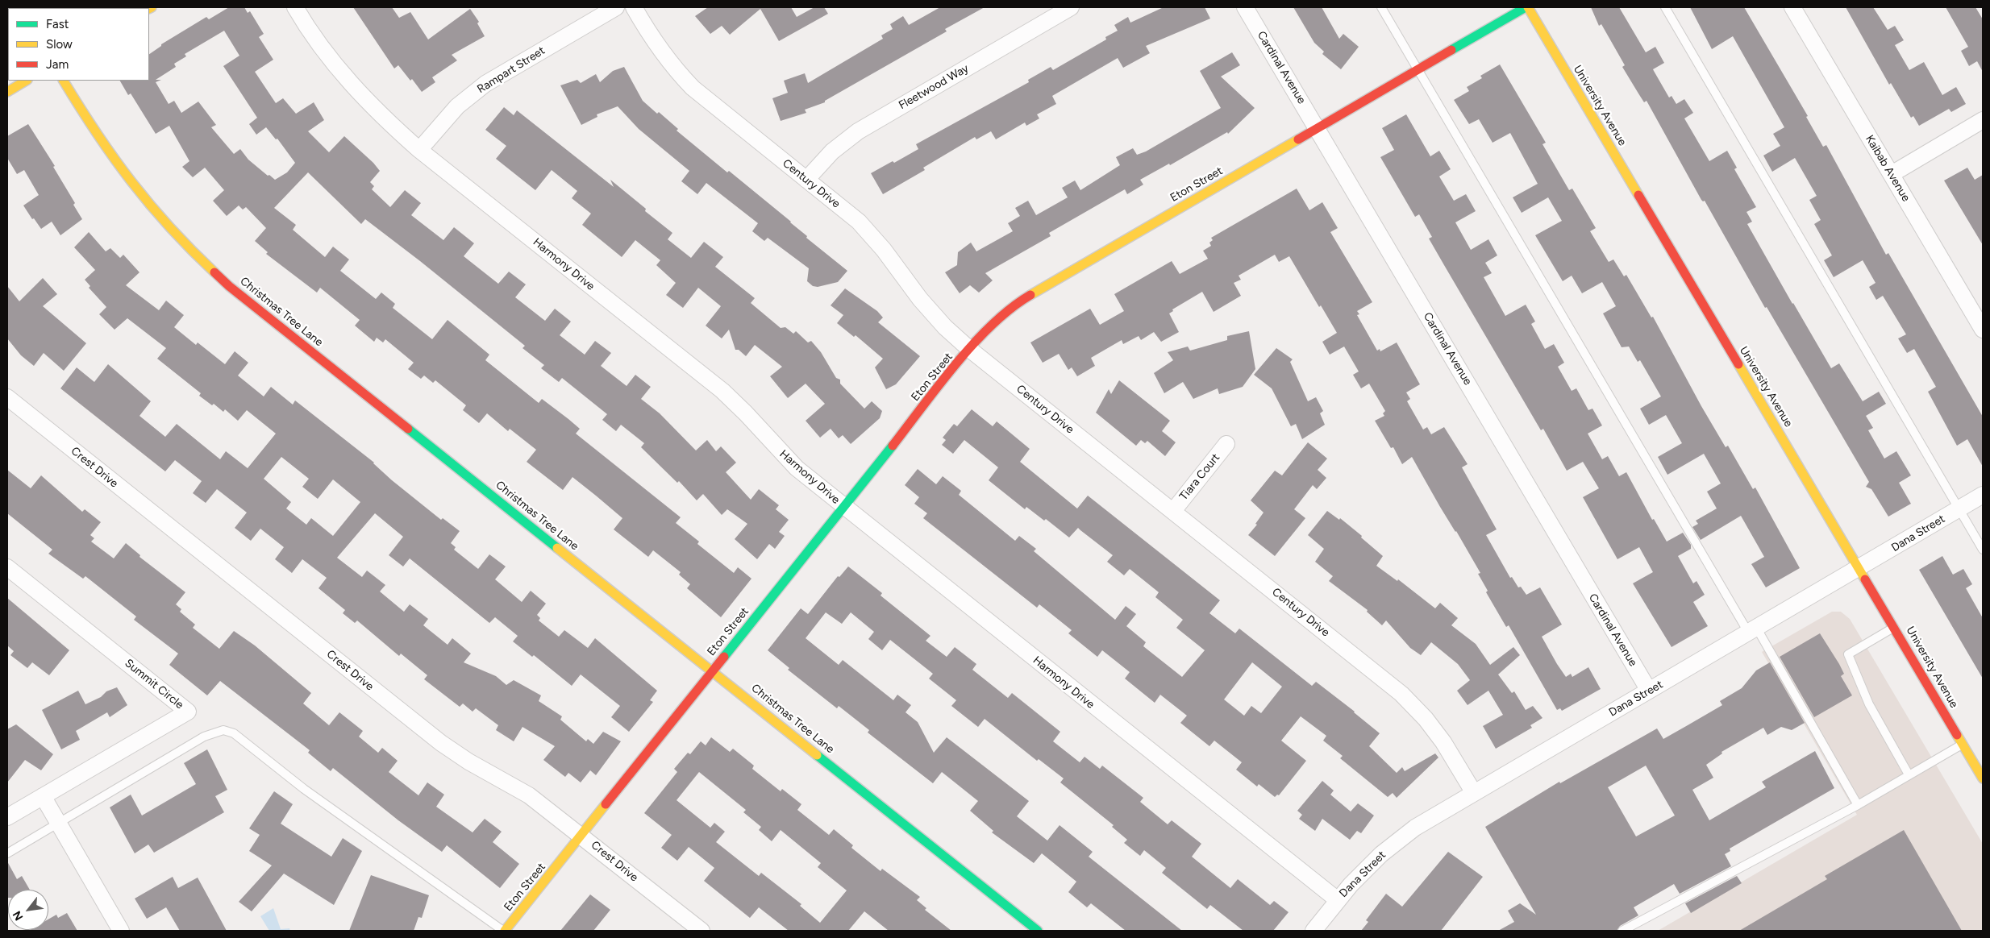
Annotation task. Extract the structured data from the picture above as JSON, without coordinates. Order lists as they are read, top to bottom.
{
  "streets": {
    "street": [
      "Cardinal Avenue",
      "Rampart Street",
      "Fleetwood Way",
      "University Avenue",
      "Kaibab Avenue",
      "Century Drive",
      "Eton Street",
      "Harmony Drive",
      "Christmas Tree Lane",
      "Crest Drive",
      "Tiara Court",
      "Dana Street",
      "Summit Circle"
    ]
  },
  "crossings": [
    ["Cardinal Avenue", "Eton Street"],
    ["Cardinal Avenue", "Dana Street"],
    ["Rampart Street", "Harmony Drive"],
    ["Fleetwood Way", "Century Drive"],
    ["University Avenue", "Eton Street"],
    ["University Avenue", "Dana Street"],
    ["Century Drive", "Eton Street"],
    ["Century Drive", "Tiara Court"],
    ["Century Drive", "Dana Street"],
    ["Eton Street", "Harmony Drive"],
    ["Eton Street", "Christmas Tree Lane"],
    ["Eton Street", "Crest Drive"],
    ["Harmony Drive", "Dana Street"]
  ],
  "legend": ["Fast", "Slow", "Jam"],
  "north": "bottom left"
}
